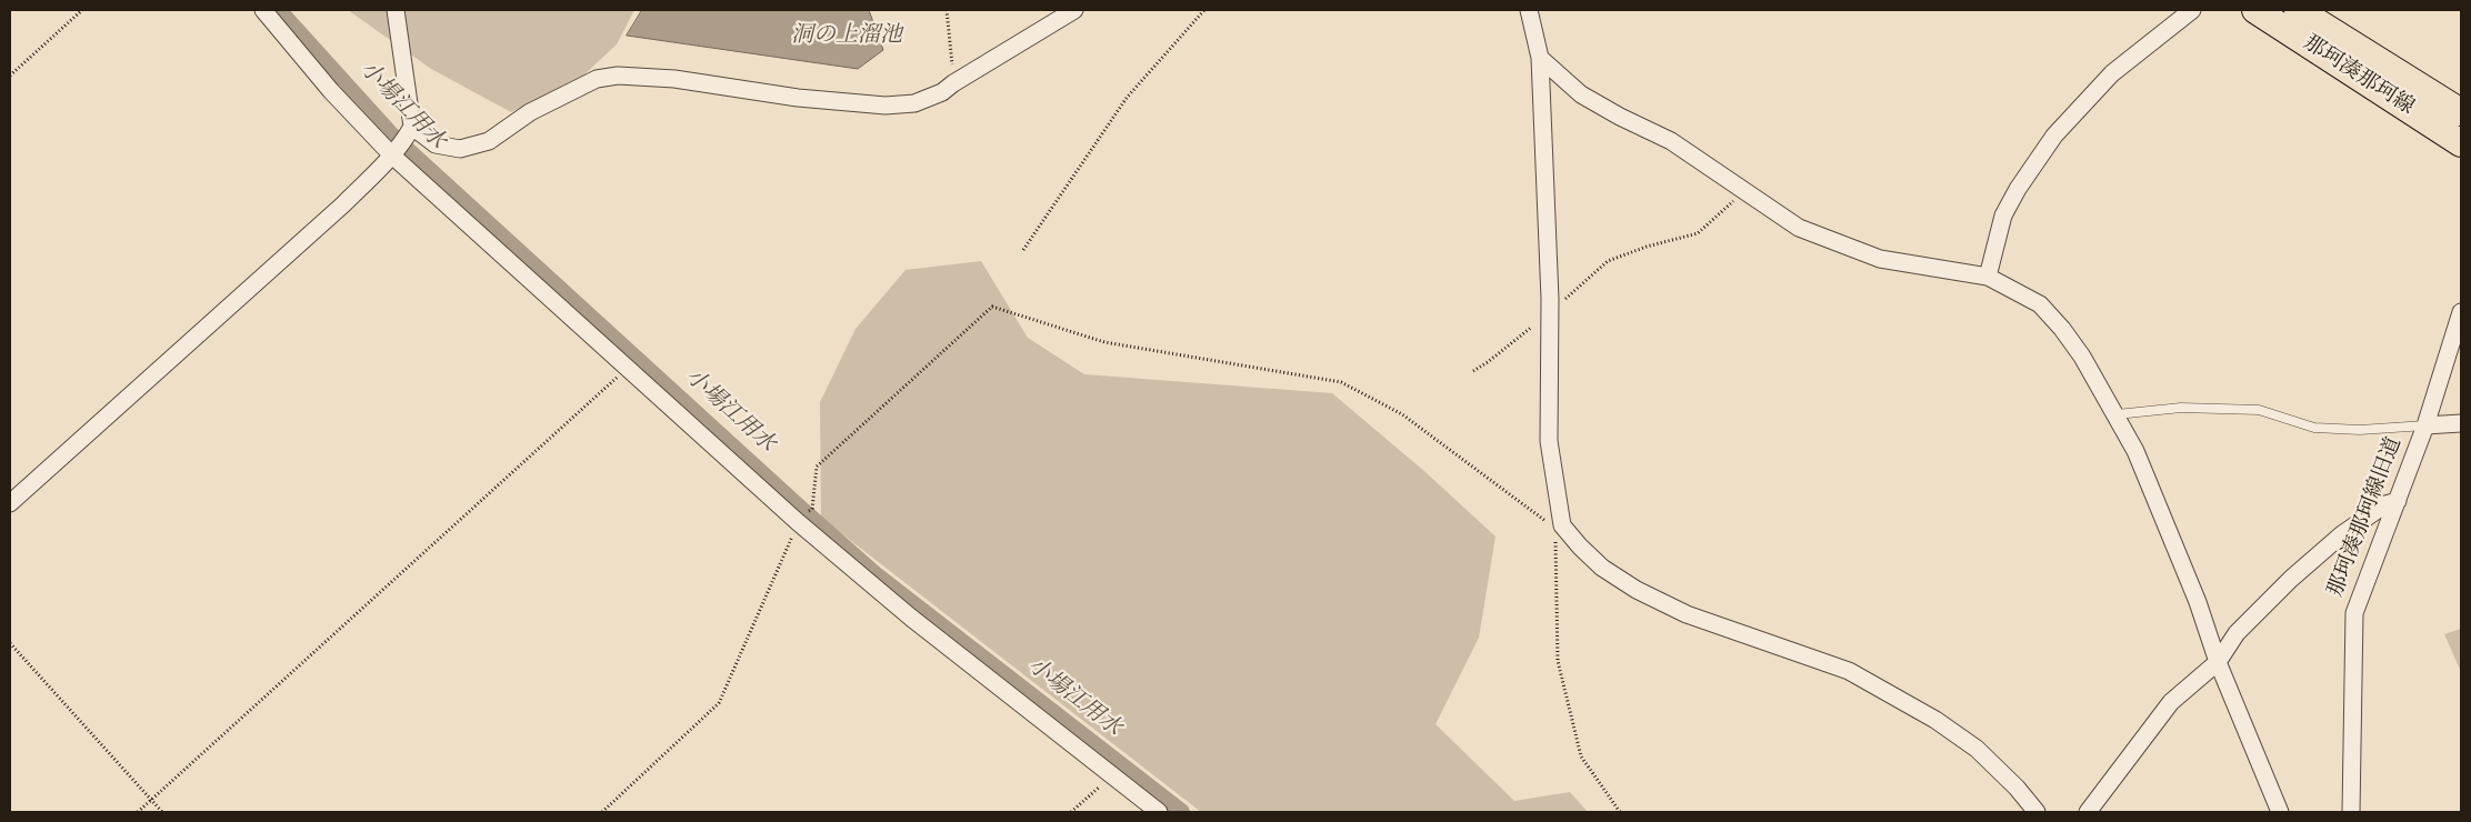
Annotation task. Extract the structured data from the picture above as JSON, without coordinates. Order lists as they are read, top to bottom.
{
  "streets": {
    "main road": ["那珂湊那珂線"],
    "street": ["那珂湊那珂線旧道"]
  },
  "water": ["洞の上溜池", "小場江用水"]
}
